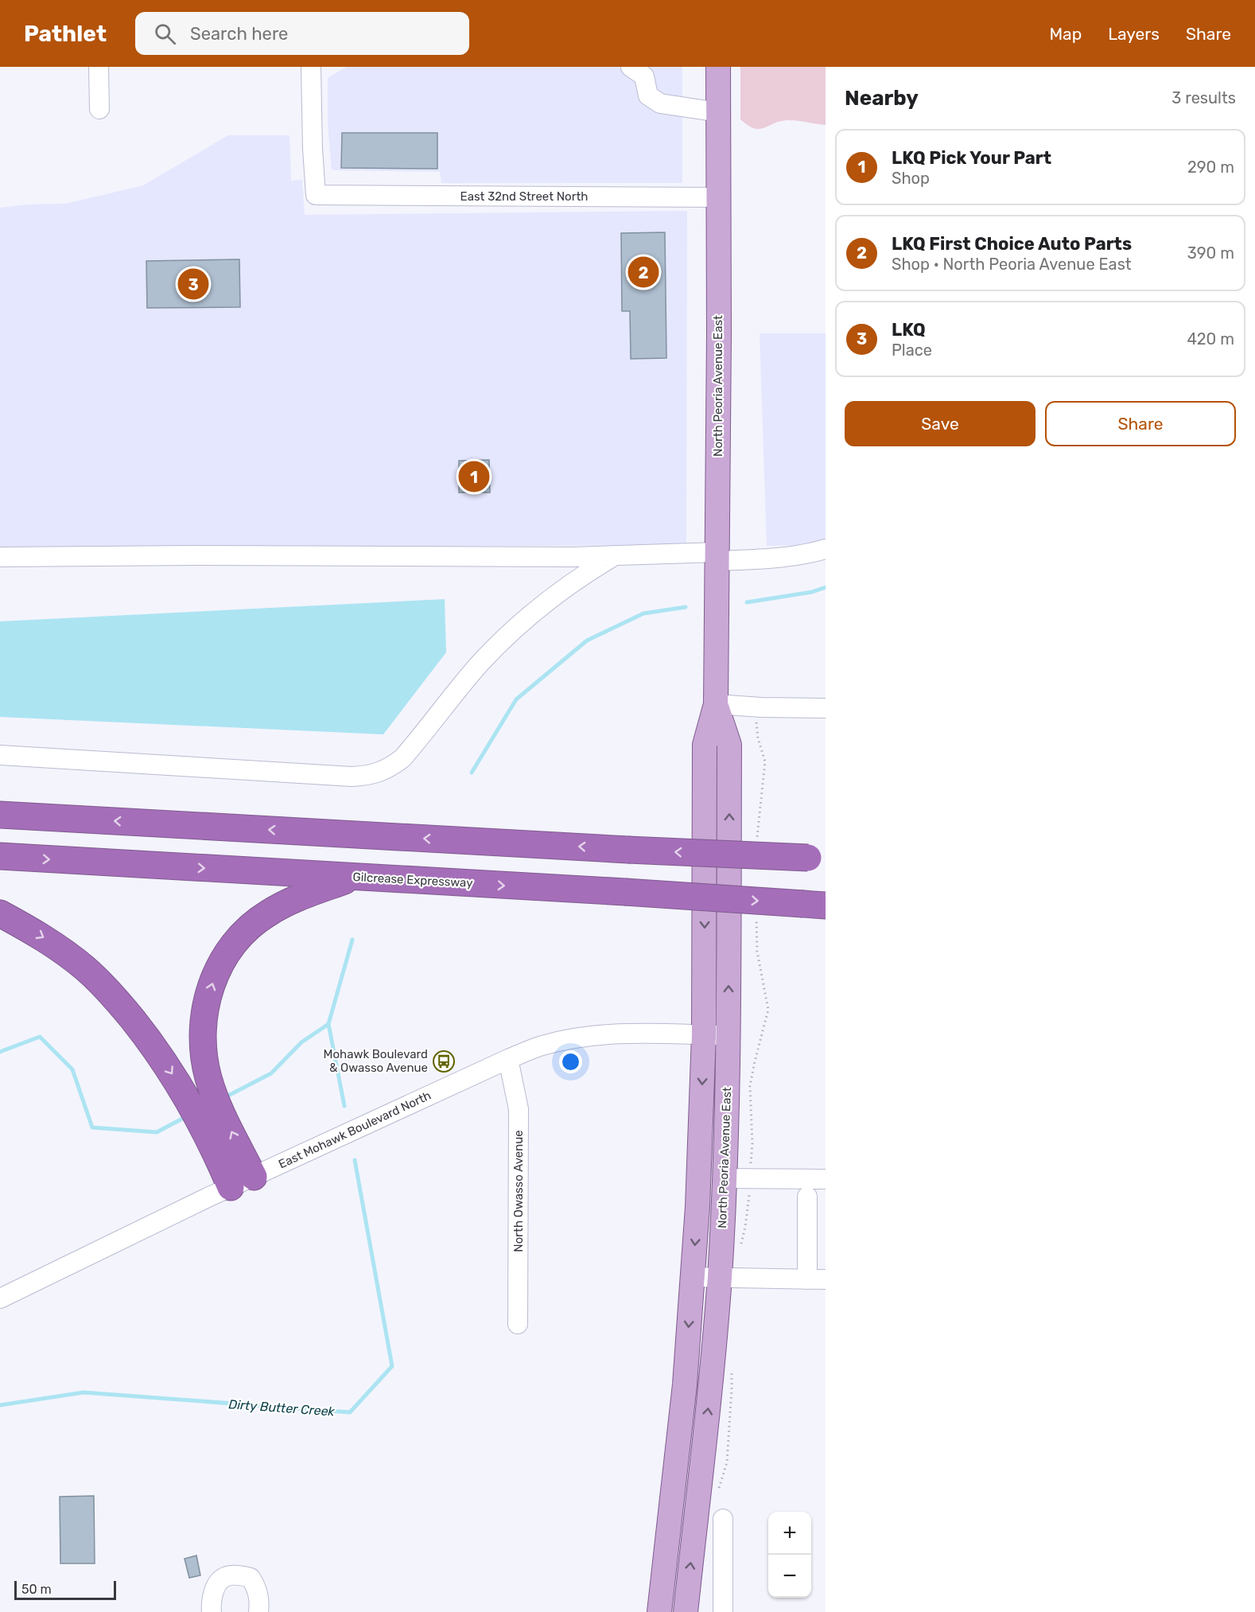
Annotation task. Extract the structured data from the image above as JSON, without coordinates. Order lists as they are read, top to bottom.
{
  "streets": {
    "highway": ["Gilcrease Expressway"],
    "main road": ["North Peoria Avenue East"],
    "street": ["East 32nd Street North", "East Mohawk Boulevard North", "North Owasso Avenue"]
  },
  "crossings": [
    ["East 32nd Street North", "North Peoria Avenue East"],
    ["North Peoria Avenue East", "East Mohawk Boulevard North"],
    ["East Mohawk Boulevard North", "North Owasso Avenue"]
  ],
  "water": ["Dirty Butter Creek"],
  "places": {
    "bus stop": ["Mohawk Boulevard & Owasso Avenue"]
  },
  "scale_bar": "50 m",
  "page": {
    "header": "Pathlet",
    "search": "Search here",
    "nav": ["Map", "Layers", "Share"],
    "heading": ["Nearby", "3 results"],
    "list": [
      {
        "mark": "1",
        "name": "LKQ Pick Your Part",
        "note": "Shop",
        "value": "290 m"
      },
      {
        "mark": "2",
        "name": "LKQ First Choice Auto Parts",
        "note": "Shop · North Peoria Avenue East",
        "value": "390 m"
      },
      {
        "mark": "3",
        "name": "LKQ",
        "note": "Place",
        "value": "420 m"
      }
    ],
    "pins": ["2", "3", "1"],
    "buttons": ["Save", "Share"],
    "map_buttons": ["+", "−"],
    "scale": "50 m"
  }
}
